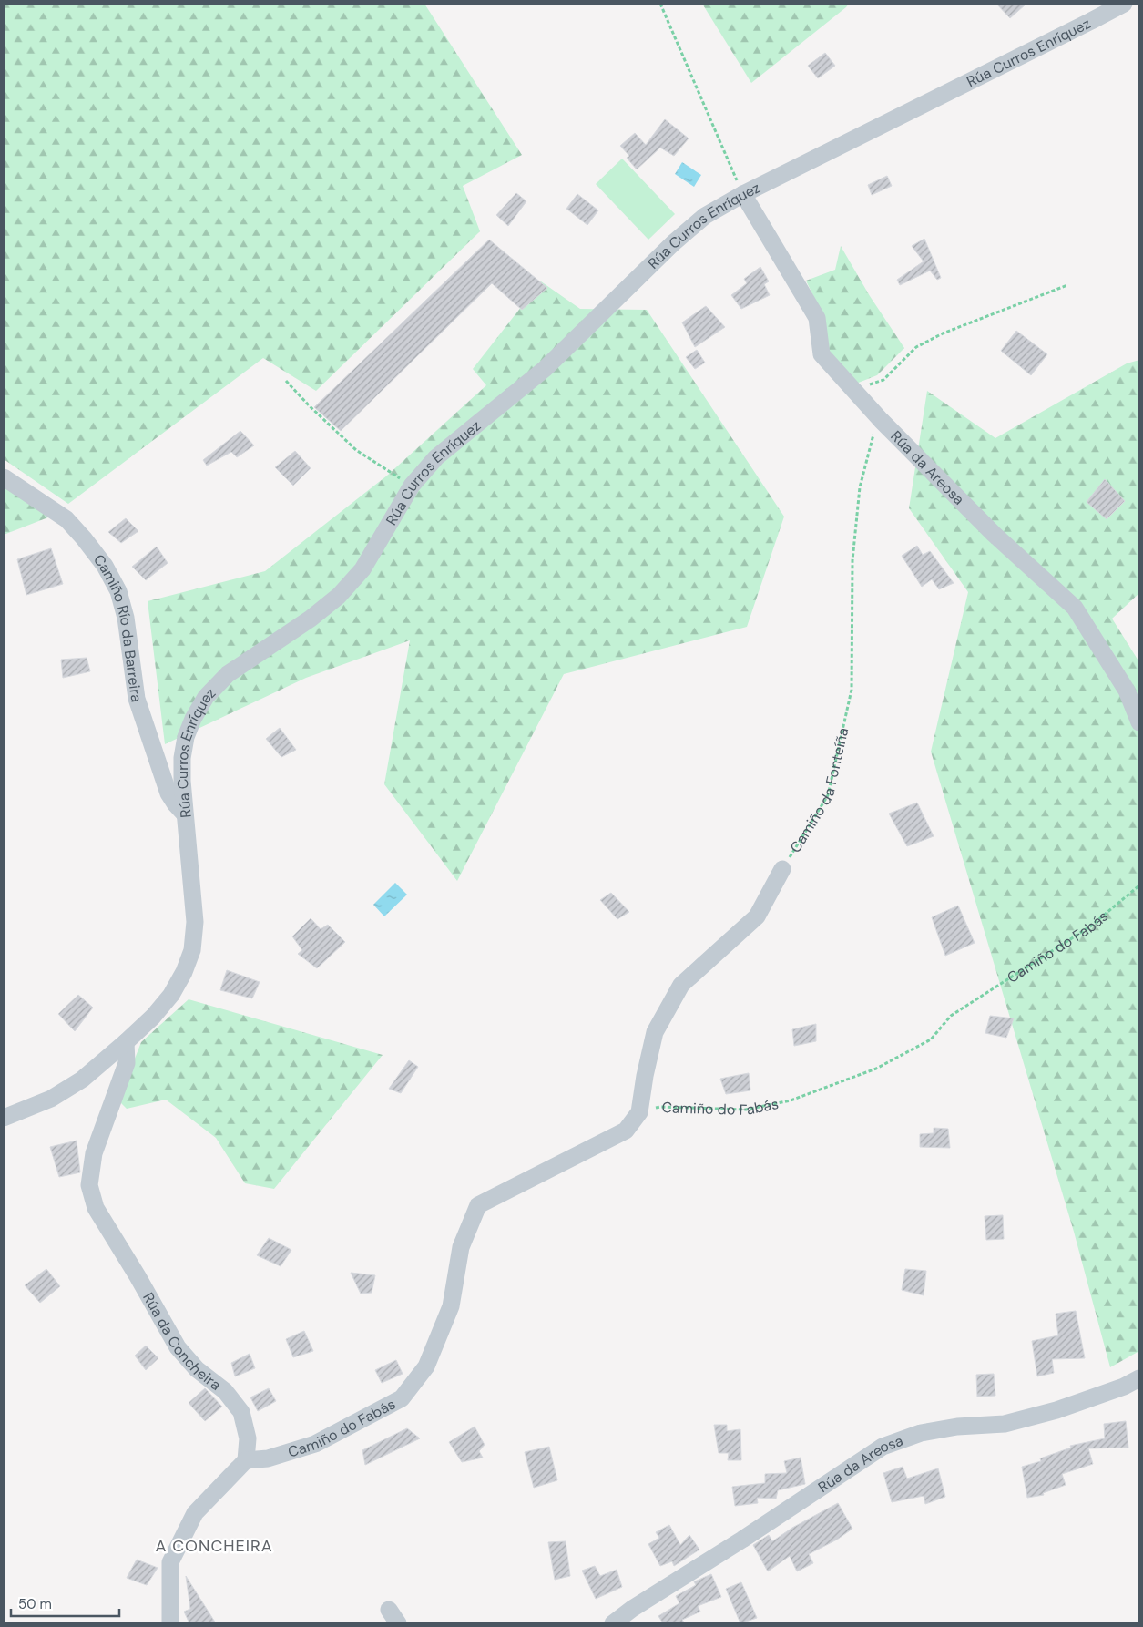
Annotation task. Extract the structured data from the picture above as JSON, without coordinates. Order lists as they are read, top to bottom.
{
  "streets": {
    "street": [
      "Rúa Curros Enríquez",
      "Rúa da Areosa",
      "Camiño Río da Barreira",
      "Camiño da Fonteíña",
      "Camiño do Fabás",
      "Rúa da Concheira"
    ]
  },
  "crossings": [
    ["Rúa Curros Enríquez", "Rúa da Areosa"],
    ["Rúa Curros Enríquez", "Camiño Río da Barreira"],
    ["Rúa Curros Enríquez", "Rúa da Concheira"],
    ["Rúa da Areosa", "Camiño da Fonteíña"],
    ["Camiño da Fonteíña", "Camiño do Fabás"],
    ["Camiño do Fabás", "Rúa da Concheira"]
  ],
  "districts": ["A CONCHEIRA"],
  "scale_bar": "50 m"
}
